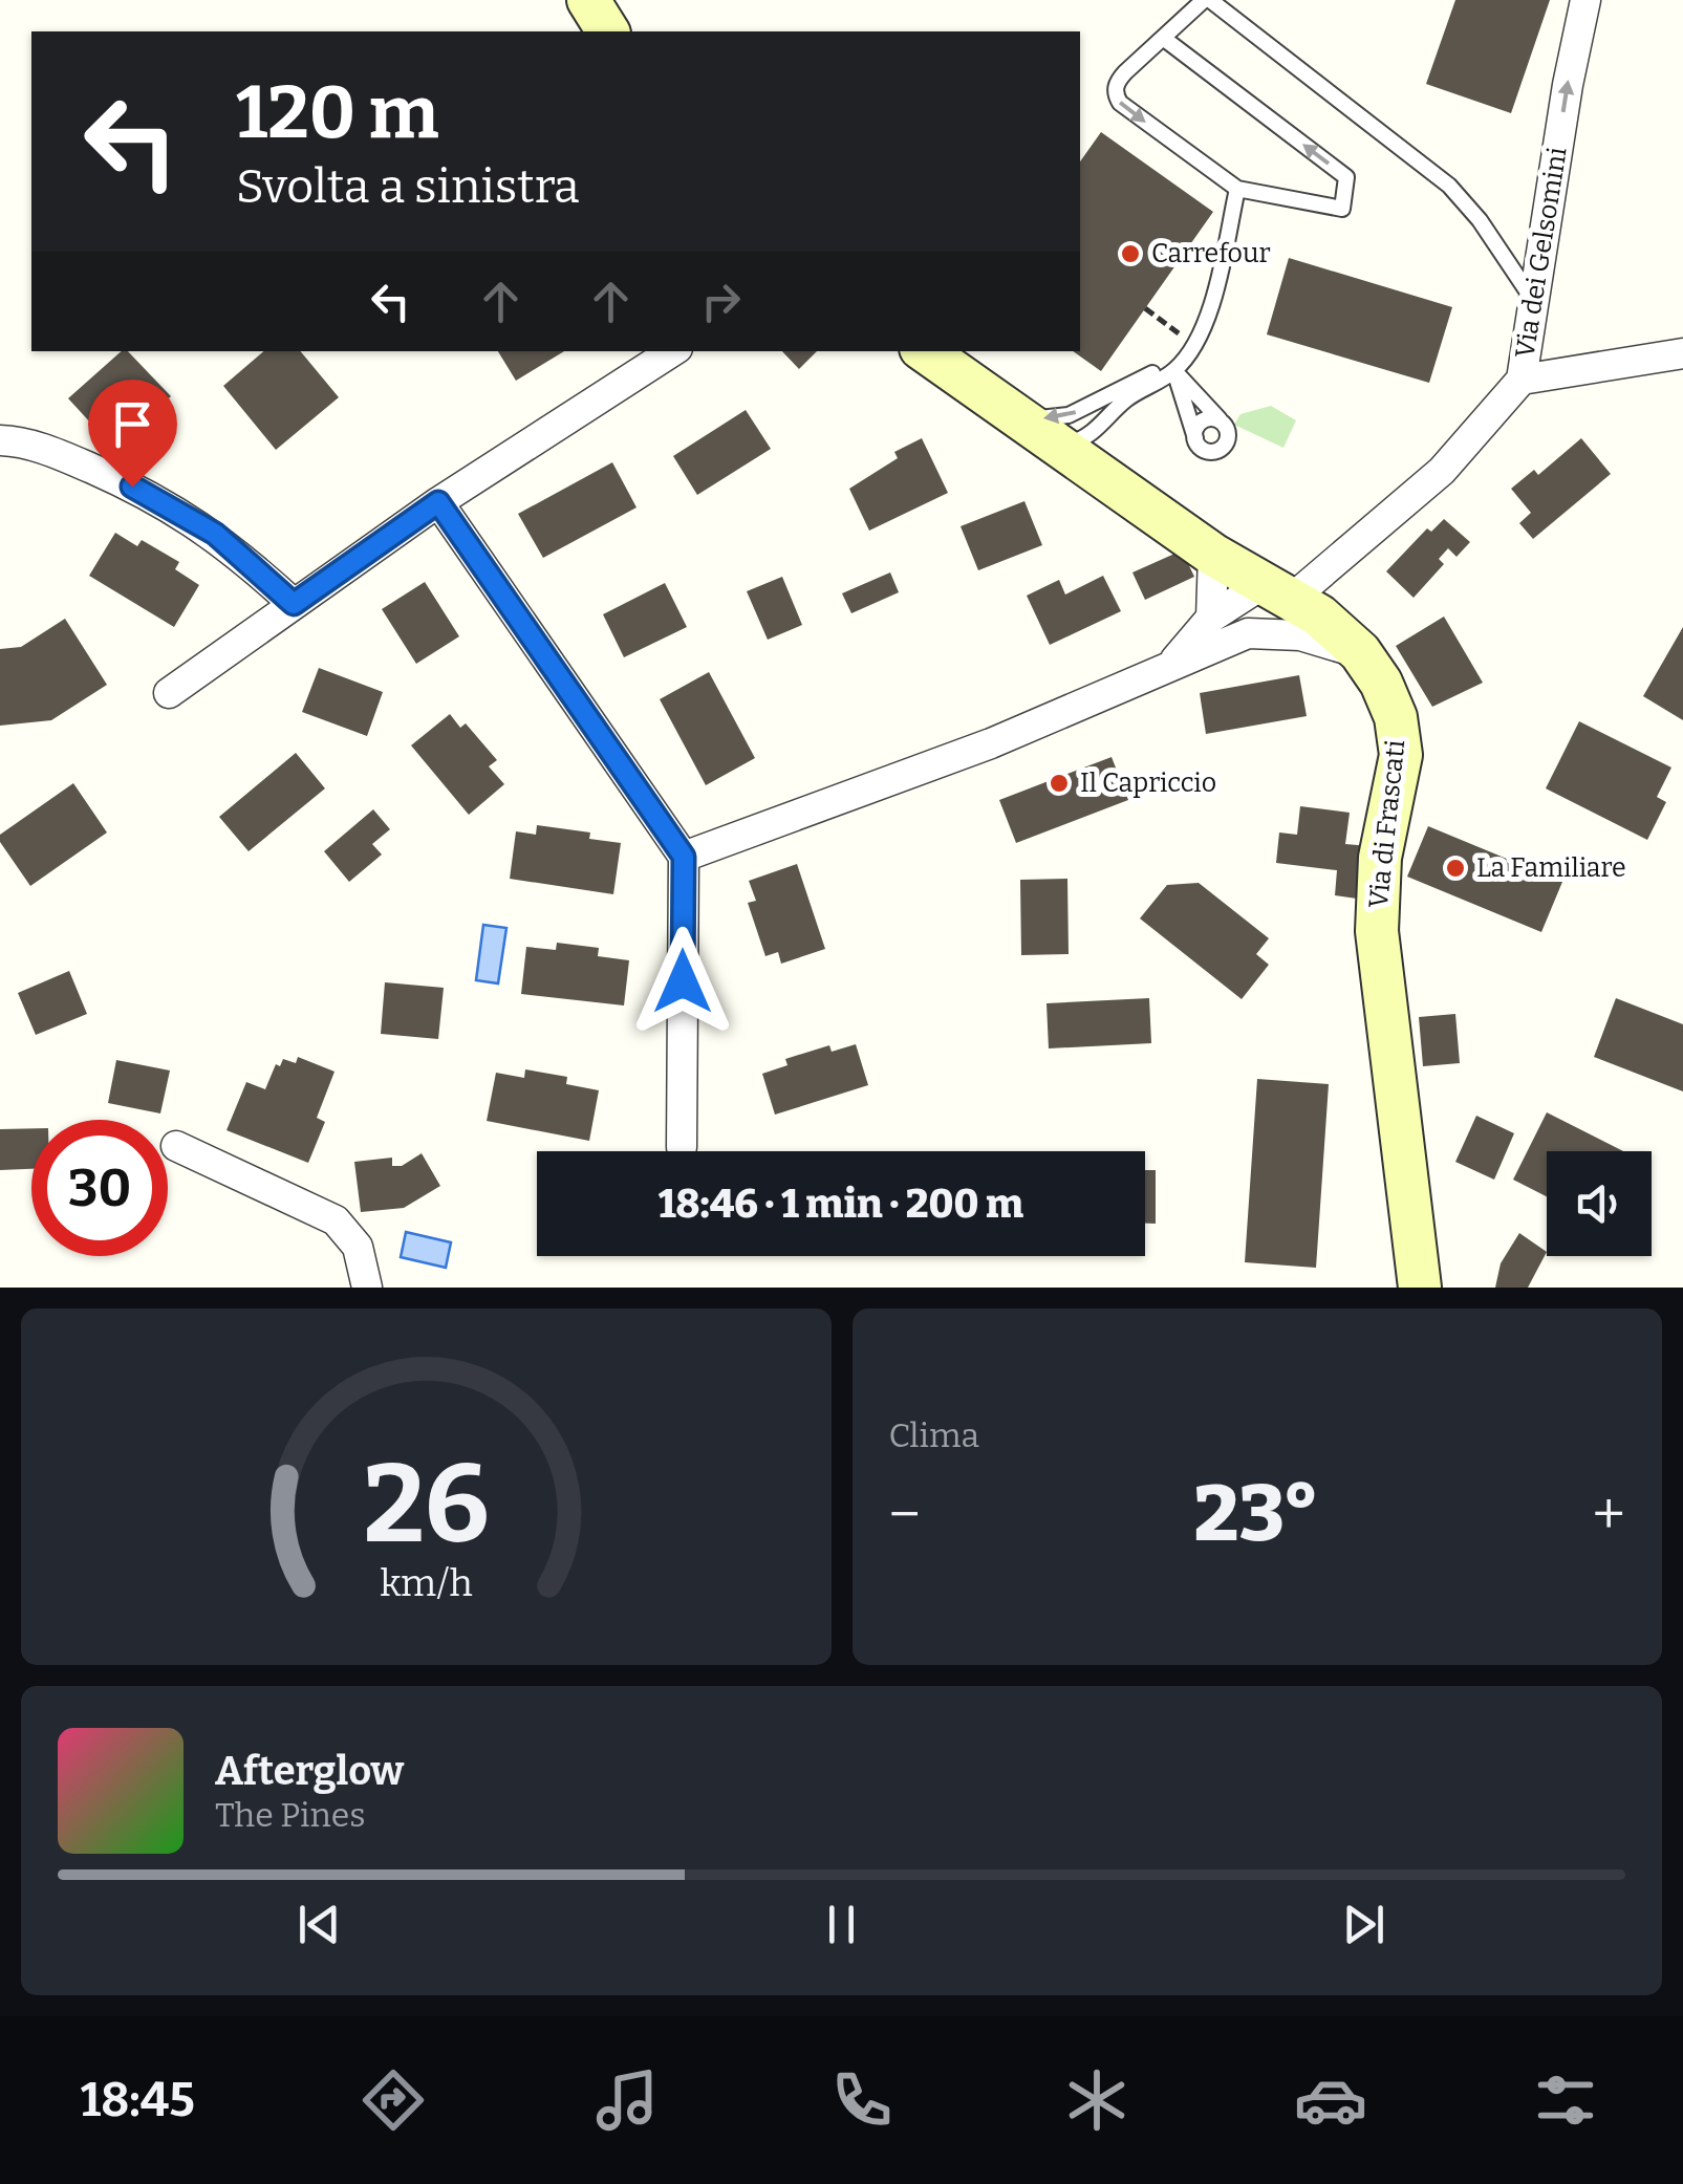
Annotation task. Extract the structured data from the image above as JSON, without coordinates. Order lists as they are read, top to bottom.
{
  "streets": {
    "main road": ["Via di Frascati"],
    "street": ["Via dei Gelsomini"]
  },
  "crossings": [
    ["Via dei Gelsomini", "Via di Frascati"]
  ],
  "one_way": ["Via dei Gelsomini"],
  "places": ["Carrefour", "Il Capriccio", "La Familiare"],
  "page": {
    "turn": ["120 m", "Svolta a sinistra"],
    "limit": "30",
    "trip": "18:46 · 1 min · 200 m",
    "tile": "Clima",
    "heat": ["−", "23°", "+"],
    "song": ["Afterglow", "The Pines"],
    "tabs": "18:45",
    "gauge": ["26", "km/h"]
  }
}
